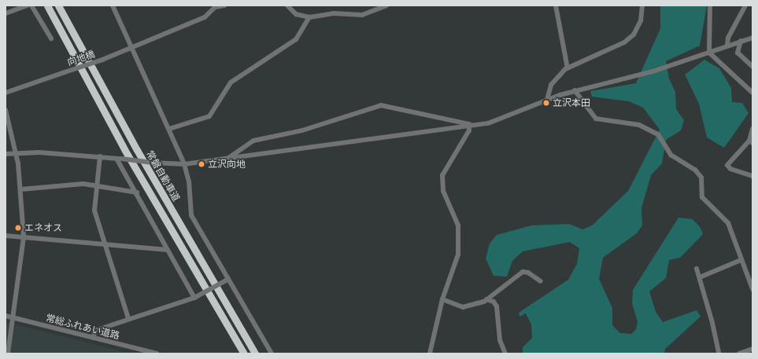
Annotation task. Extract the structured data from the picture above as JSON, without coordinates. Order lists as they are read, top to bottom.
{
  "streets": {
    "highway": ["常磐自動車道"],
    "street": ["向地橋", "常総ふれあい道路"]
  },
  "places": ["立沢本田", "立沢向地", "エネオス"]
}
